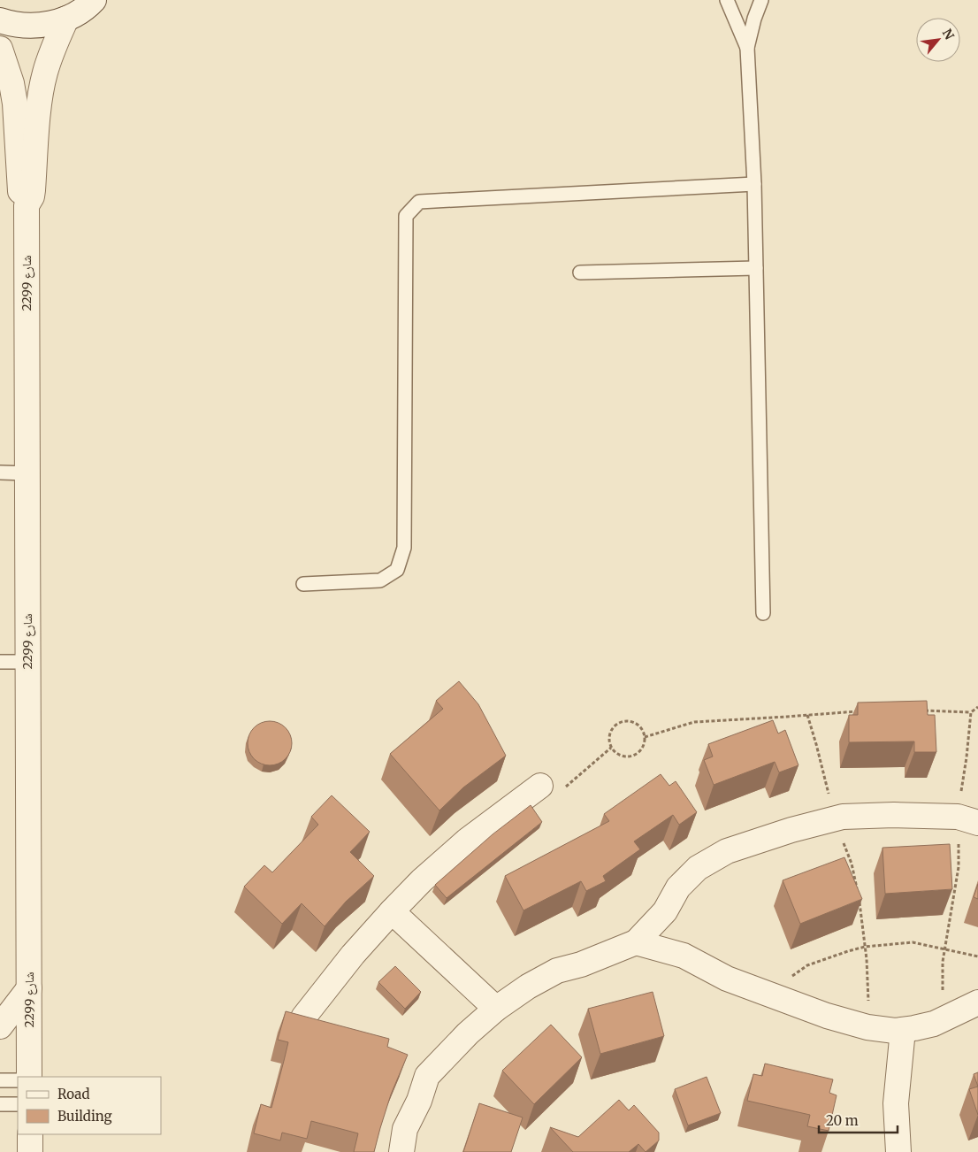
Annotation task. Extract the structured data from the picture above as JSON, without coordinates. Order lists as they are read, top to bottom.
{
  "streets": {
    "street": ["شارع 2299"]
  },
  "legend": ["Road", "Building"],
  "scale_bar": "20 m",
  "north": "top right"
}
